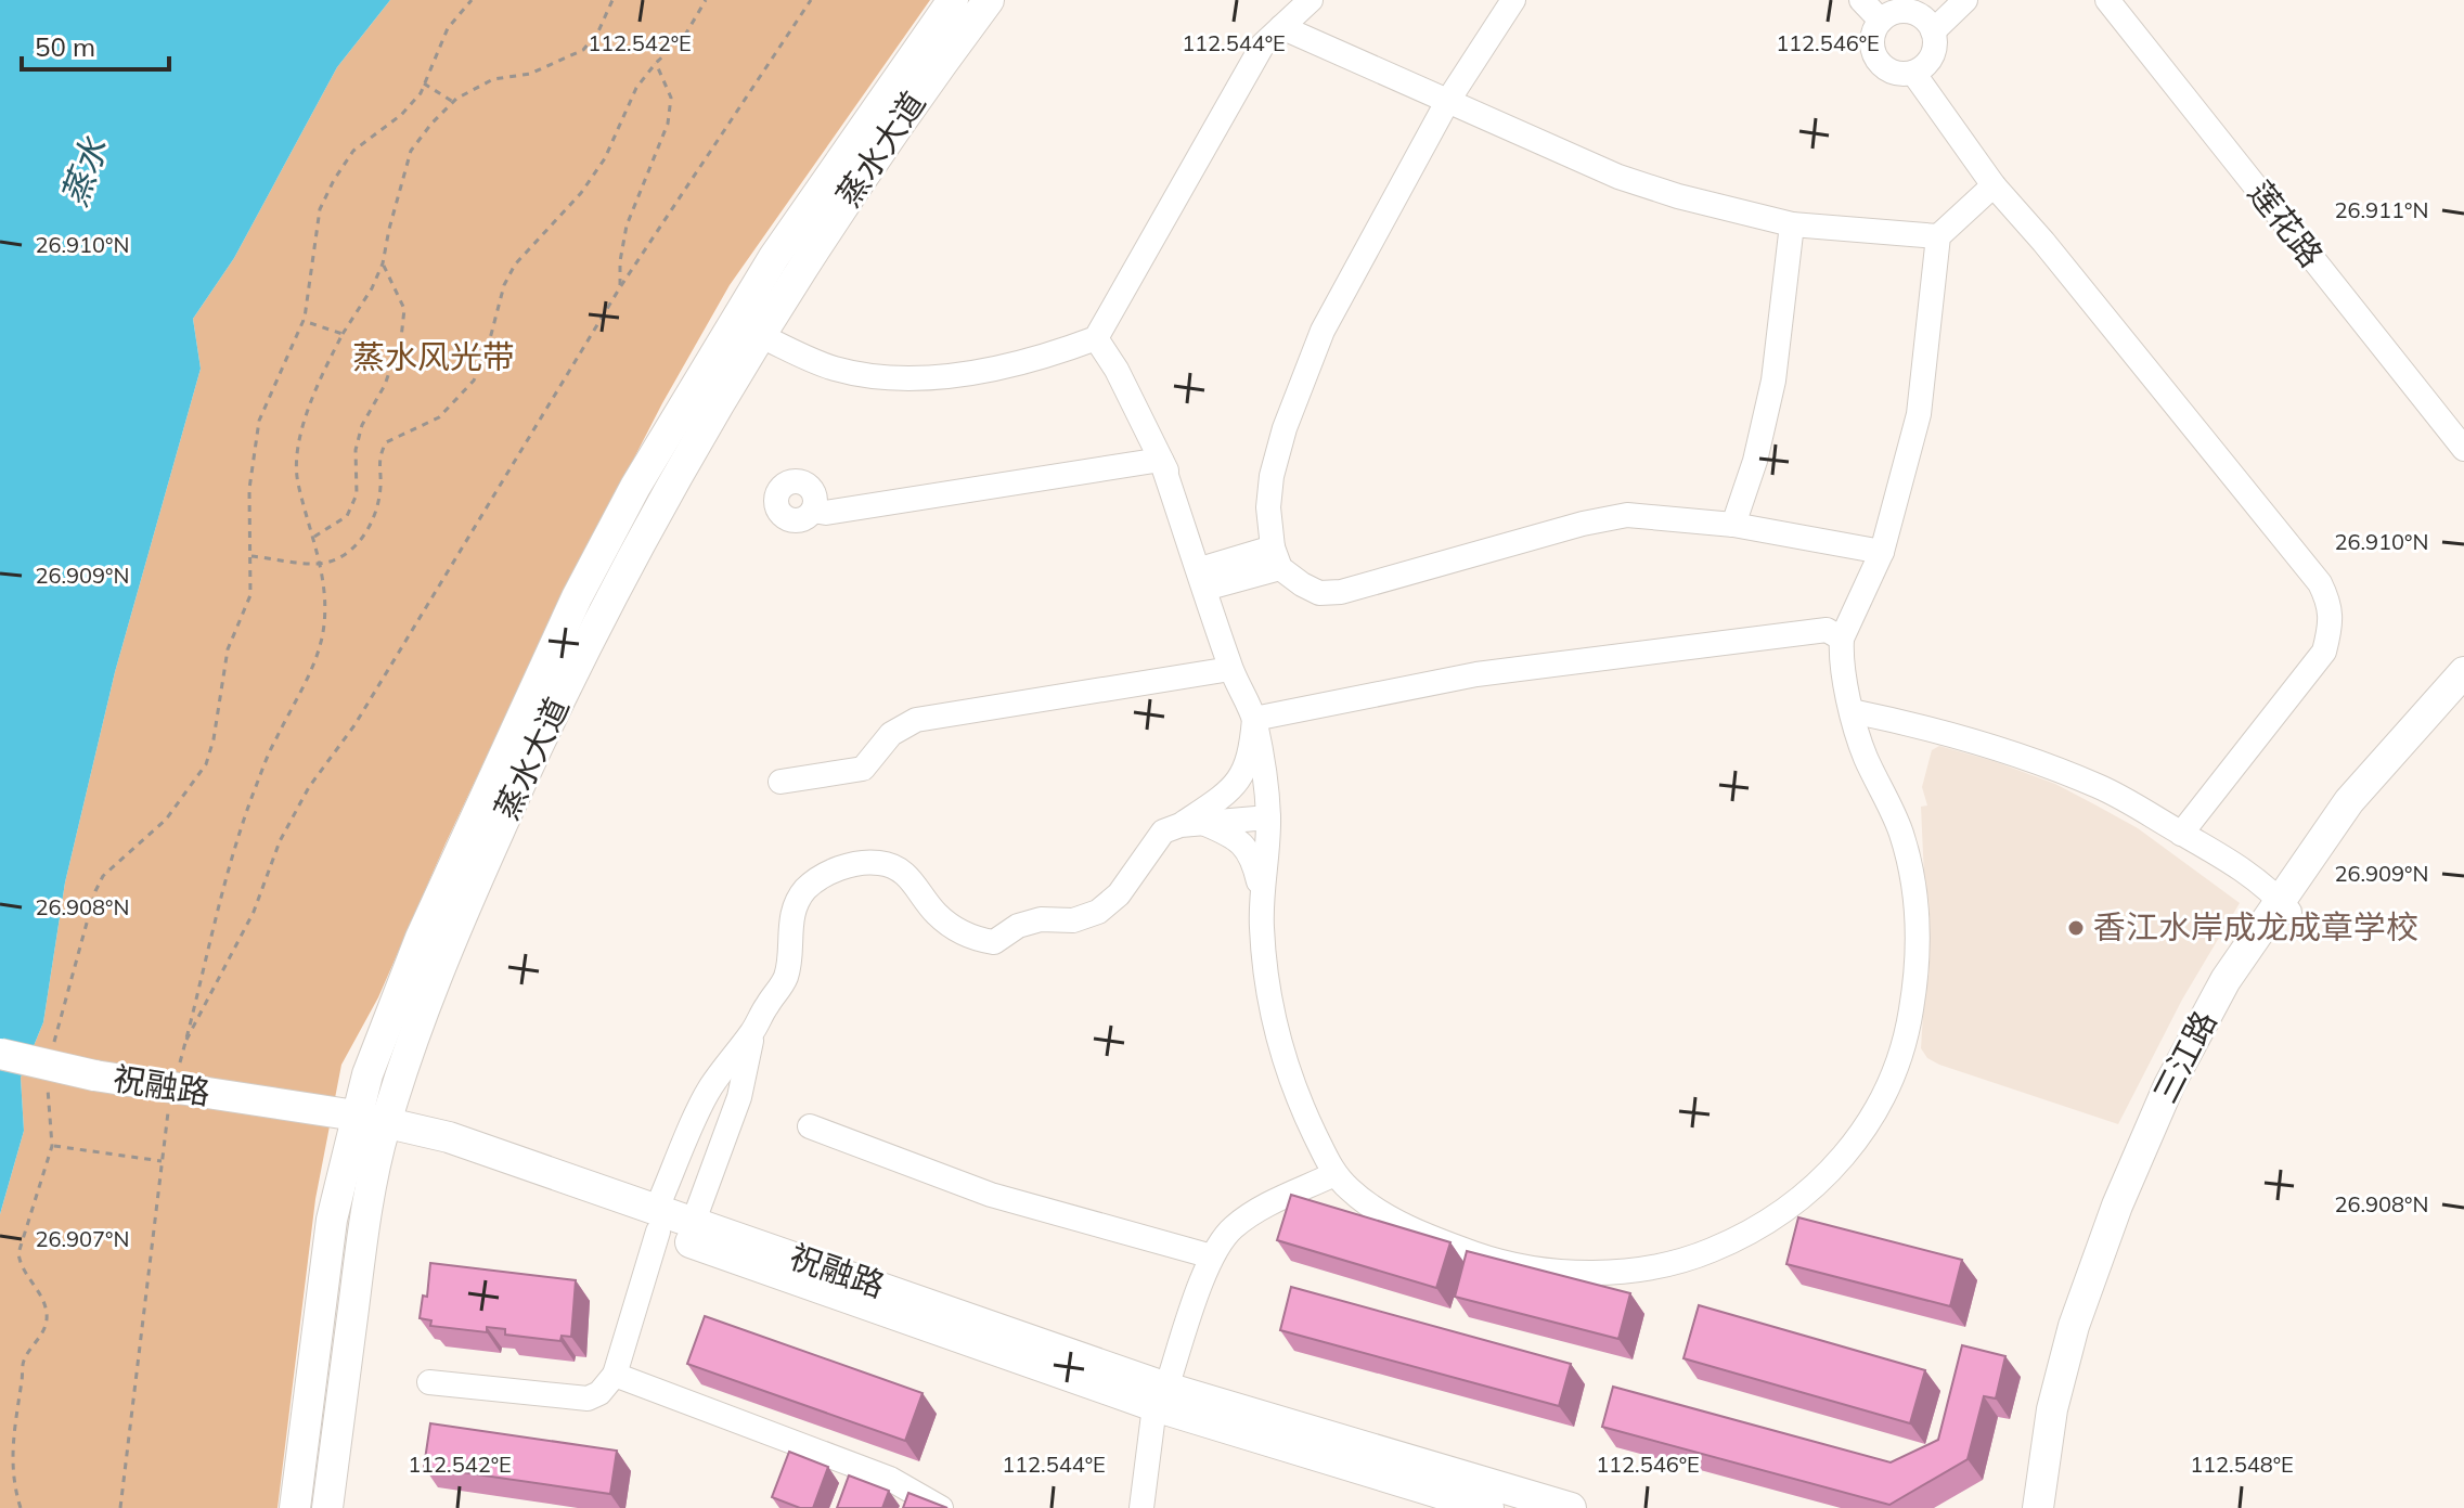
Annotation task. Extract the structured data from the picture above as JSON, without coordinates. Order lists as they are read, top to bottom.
{
  "streets": {
    "main road": ["蒸水大道", "三江路", "祝融路"],
    "street": ["莲花路"]
  },
  "crossings": [
    ["蒸水大道", "祝融路"]
  ],
  "water": ["蒸水"],
  "parks": ["蒸水风光带"],
  "places": ["香江水岸成龙成章学校"],
  "scale_bar": "50 m",
  "coordinates": [
    "112.542°E",
    "112.544°E",
    "112.546°E",
    "26.911°N",
    "26.910°N",
    "26.909°N",
    "26.908°N",
    "26.907°N",
    "112.548°E"
  ]
}
